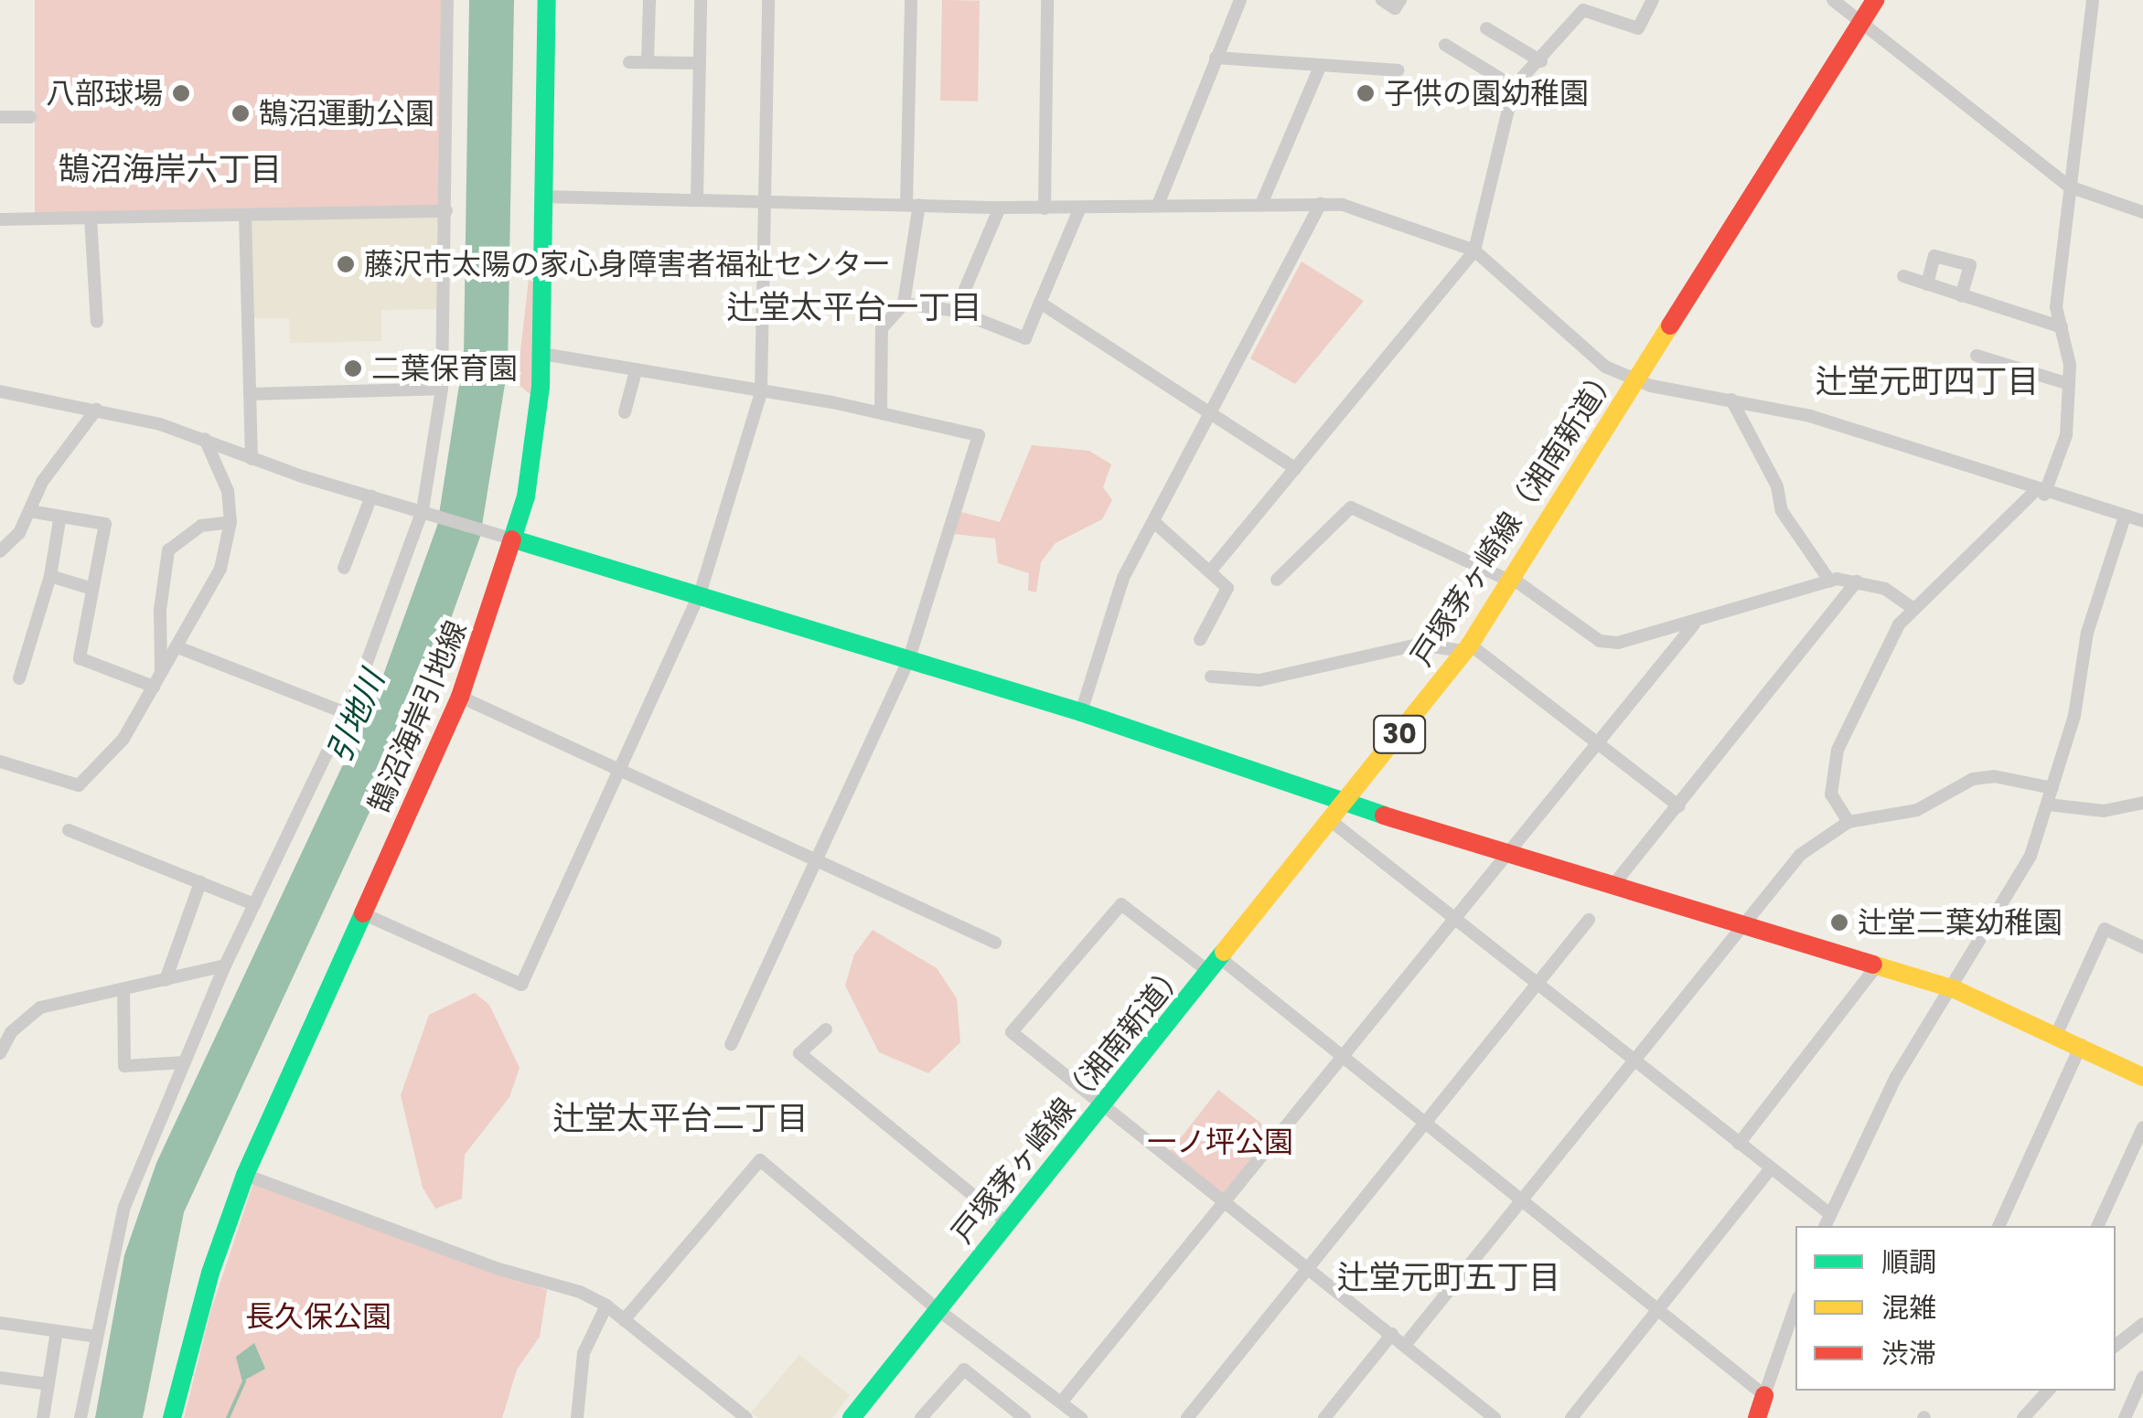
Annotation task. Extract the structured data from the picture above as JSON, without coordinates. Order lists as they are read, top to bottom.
{
  "streets": {
    "street": ["戸塚茅ヶ崎線（湘南新道）", "鵠沼海岸引地線", "30"]
  },
  "districts": [
    "鵠沼海岸六丁目",
    "辻堂太平台一丁目",
    "辻堂元町四丁目",
    "辻堂太平台二丁目",
    "辻堂元町五丁目"
  ],
  "water": ["引地川"],
  "parks": ["一ノ坪公園", "長久保公園"],
  "places": [
    "八部球場",
    "子供の園幼稚園",
    "鵠沼運動公園",
    "藤沢市太陽の家心身障害者福祉センター",
    "二葉保育園",
    "辻堂二葉幼稚園"
  ],
  "legend": ["順調", "混雑", "渋滞"]
}
